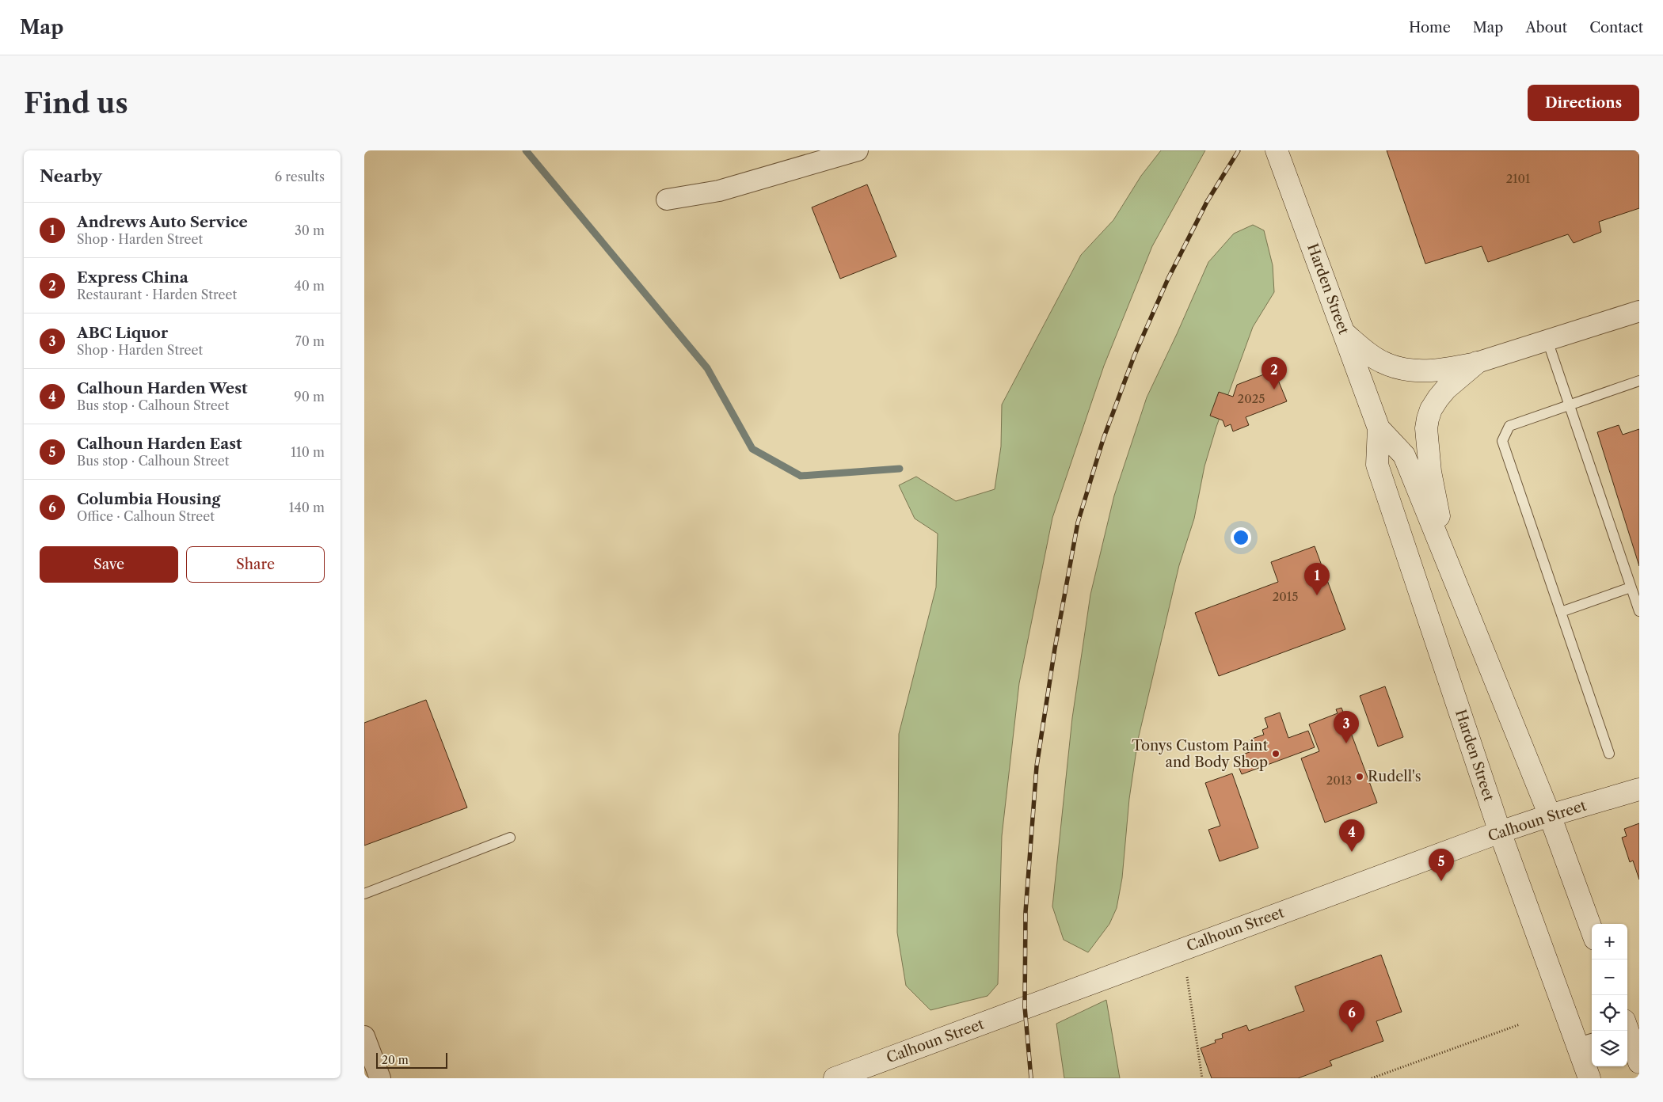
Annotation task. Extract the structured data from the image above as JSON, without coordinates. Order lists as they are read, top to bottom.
{
  "streets": {
    "main road": ["Harden Street", "Calhoun Street"]
  },
  "crossings": [
    ["Harden Street", "Calhoun Street"]
  ],
  "places": ["Tonys Custom Paint and Body Shop", "Rudell's"],
  "house_numbers": [
    "2101",
    "2025",
    "2015",
    "2013"
  ],
  "scale_bar": "20 m",
  "page": {
    "header": "Map",
    "nav": [
      "Home",
      "Map",
      "About",
      "Contact"
    ],
    "buttons": [
      "Directions",
      ["Save", "Share"]
    ],
    "title": "Find us",
    "heading": ["Nearby", "6 results"],
    "list": [
      {
        "mark": "1",
        "name": "Andrews Auto Service",
        "note": "Shop · Harden Street",
        "value": "30 m"
      },
      {
        "mark": "2",
        "name": "Express China",
        "note": "Restaurant · Harden Street",
        "value": "40 m"
      },
      {
        "mark": "3",
        "name": "ABC Liquor",
        "note": "Shop · Harden Street",
        "value": "70 m"
      },
      {
        "mark": "4",
        "name": "Calhoun Harden West",
        "note": "Bus stop · Calhoun Street",
        "value": "90 m"
      },
      {
        "mark": "5",
        "name": "Calhoun Harden East",
        "note": "Bus stop · Calhoun Street",
        "value": "110 m"
      },
      {
        "mark": "6",
        "name": "Columbia Housing",
        "note": "Office · Calhoun Street",
        "value": "140 m"
      }
    ],
    "pins": [
      "2",
      "1",
      "3",
      "4",
      "5",
      "6"
    ],
    "map_buttons": ["+", "−"],
    "scale": "20 m"
  }
}
